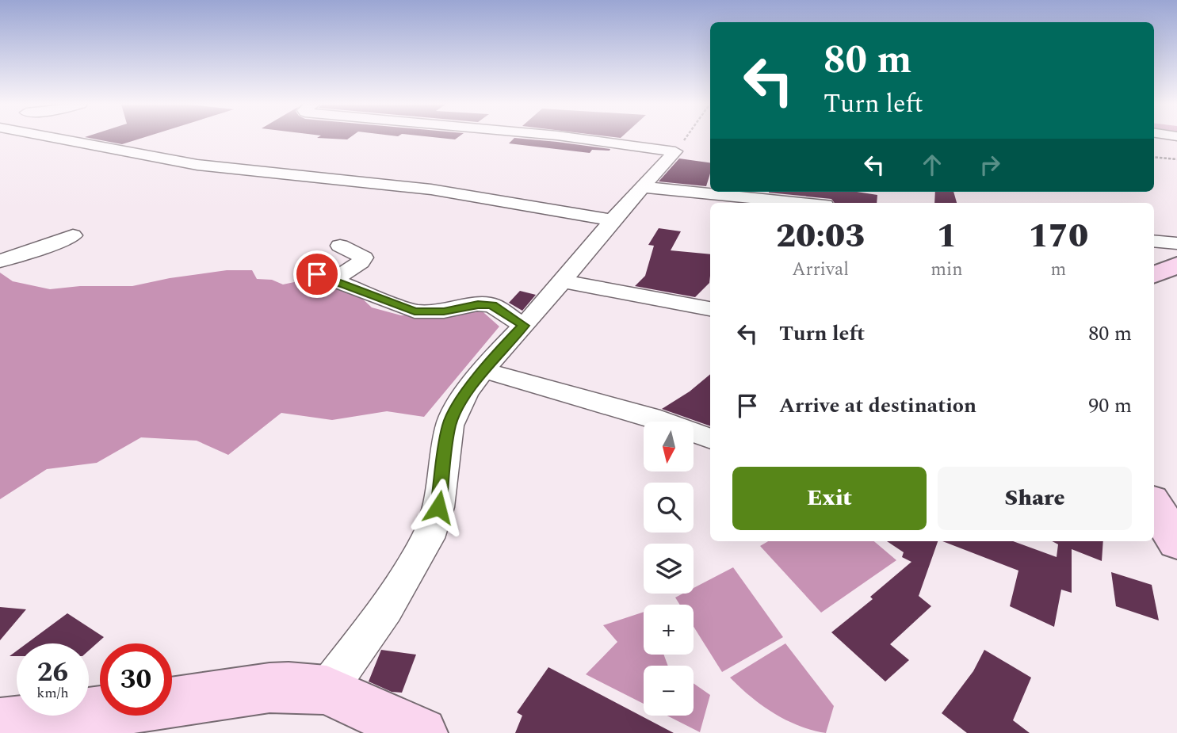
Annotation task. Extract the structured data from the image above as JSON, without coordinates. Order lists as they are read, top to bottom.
{
  "north": "bottom",
  "page": {
    "turn": ["80 m", "Turn left"],
    "eta": [
      "20:03",
      "Arrival",
      "1",
      "min",
      "170",
      "m"
    ],
    "list": [
      {
        "name": "Turn left",
        "value": "80 m"
      },
      {
        "name": "Arrive at destination",
        "value": "90 m"
      }
    ],
    "map_buttons": ["+", "−"],
    "buttons": ["Exit", "Share"],
    "speed": "26 km/h",
    "limit": "30"
  }
}
